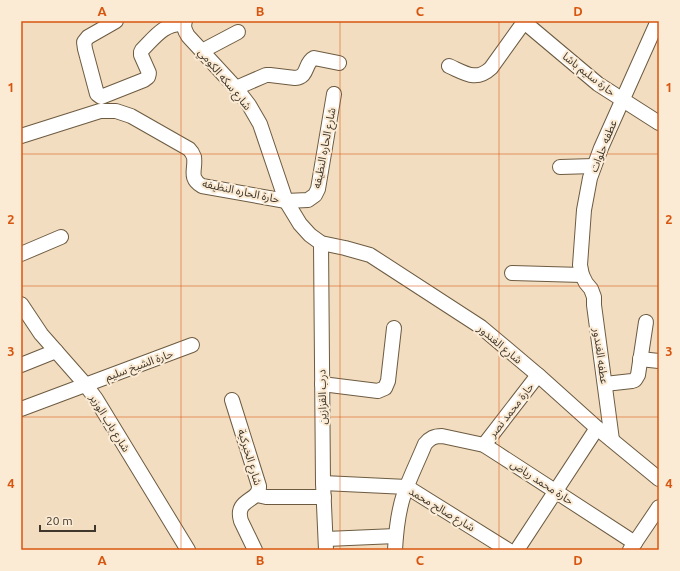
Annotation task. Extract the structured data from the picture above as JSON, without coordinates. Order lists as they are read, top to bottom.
{
  "streets": {
    "street": [
      "حارة سليم باشا",
      "شارع سكه الكومي",
      "عطفه حلوات",
      "شارع الحاره النظيفه",
      "حارة الحاره النظيفه",
      "شارع الغندور",
      "عطفه الغندور",
      "حارة الشيخ سليم",
      "درب القزازين",
      "حارة محمد نصر",
      "شارع باب الوزير",
      "شارع الخبركية",
      "حارة محمد رياض",
      "شارع صالح محمد"
    ]
  },
  "crossings": [
    ["حارة سليم باشا", "عطفه حلوات"],
    ["شارع سكه الكومي", "شارع الحاره النظيفه"],
    ["شارع سكه الكومي", "حارة الحاره النظيفه"],
    ["شارع سكه الكومي", "شارع الغندور"],
    ["شارع سكه الكومي", "درب القزازين"],
    ["عطفه حلوات", "عطفه الغندور"],
    ["شارع الحاره النظيفه", "حارة الحاره النظيفه"],
    ["شارع الغندور", "عطفه الغندور"],
    ["شارع الغندور", "درب القزازين"],
    ["شارع الغندور", "حارة محمد نصر"],
    ["حارة الشيخ سليم", "شارع باب الوزير"],
    ["درب القزازين", "شارع صالح محمد"],
    ["حارة محمد نصر", "حارة محمد رياض"],
    ["شارع الخبركية", "شارع صالح محمد"],
    ["حارة محمد رياض", "شارع صالح محمد"]
  ],
  "scale_bar": "20 m",
  "grid": {
    "columns": [
      "A",
      "B",
      "C",
      "D"
    ],
    "rows": [
      "1",
      "2",
      "3",
      "4"
    ]
  }
}
